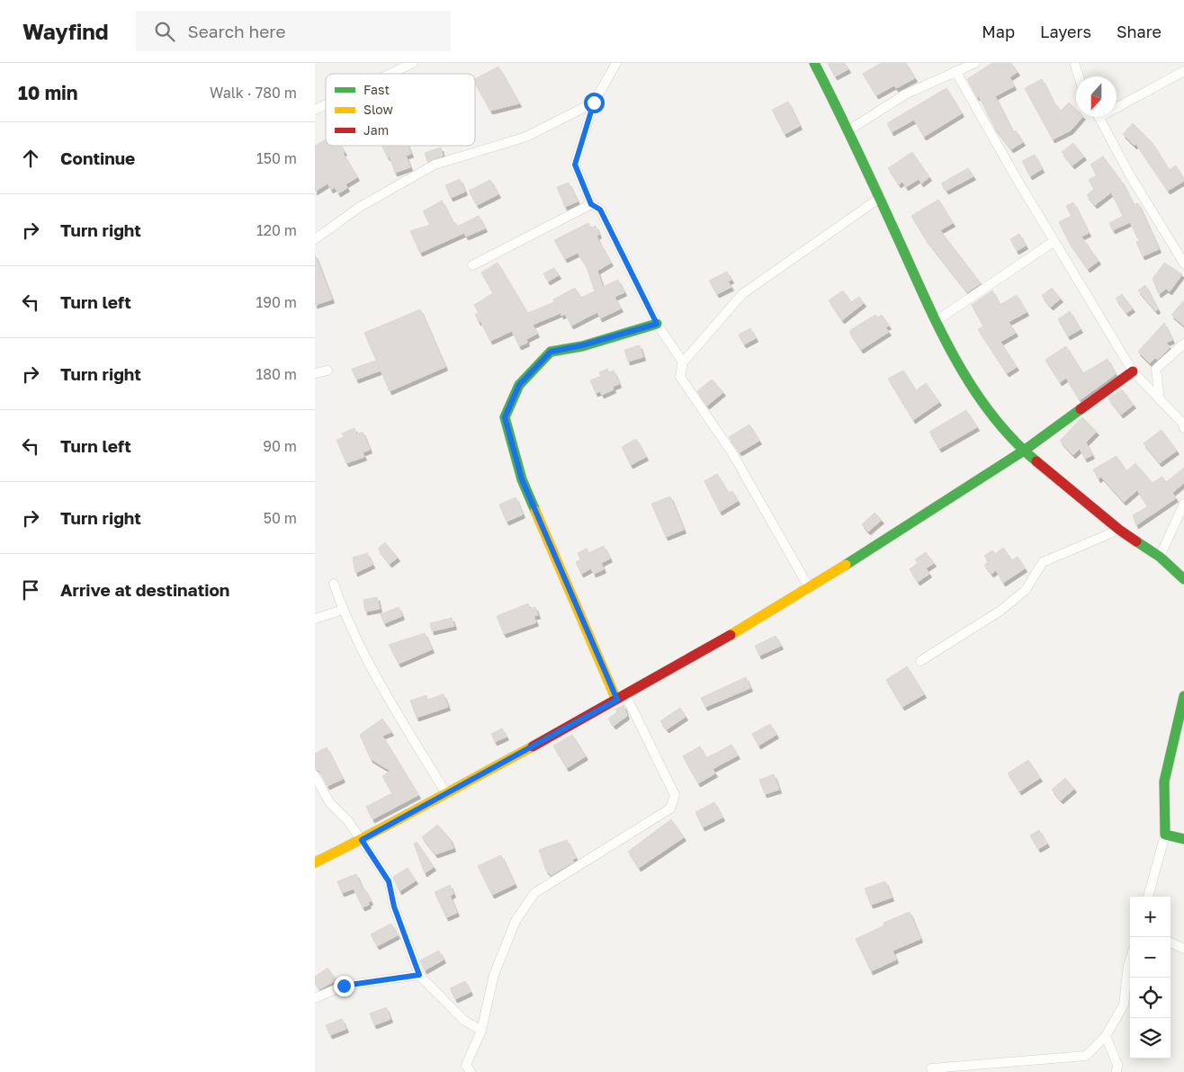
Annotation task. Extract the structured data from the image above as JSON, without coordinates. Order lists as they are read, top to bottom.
{
  "legend": ["Fast", "Slow", "Jam"],
  "north": "bottom",
  "page": {
    "header": "Wayfind",
    "search": "Search here",
    "nav": ["Map", "Layers", "Share"],
    "heading": ["10 min", "Walk · 780 m"],
    "list": [
      ["Continue", "150 m"],
      ["Turn right", "120 m"],
      ["Turn left", "190 m"],
      ["Turn right", "180 m"],
      ["Turn left", "90 m"],
      ["Turn right", "50 m"],
      "Arrive at destination"
    ],
    "map_buttons": ["+", "−"]
  }
}
